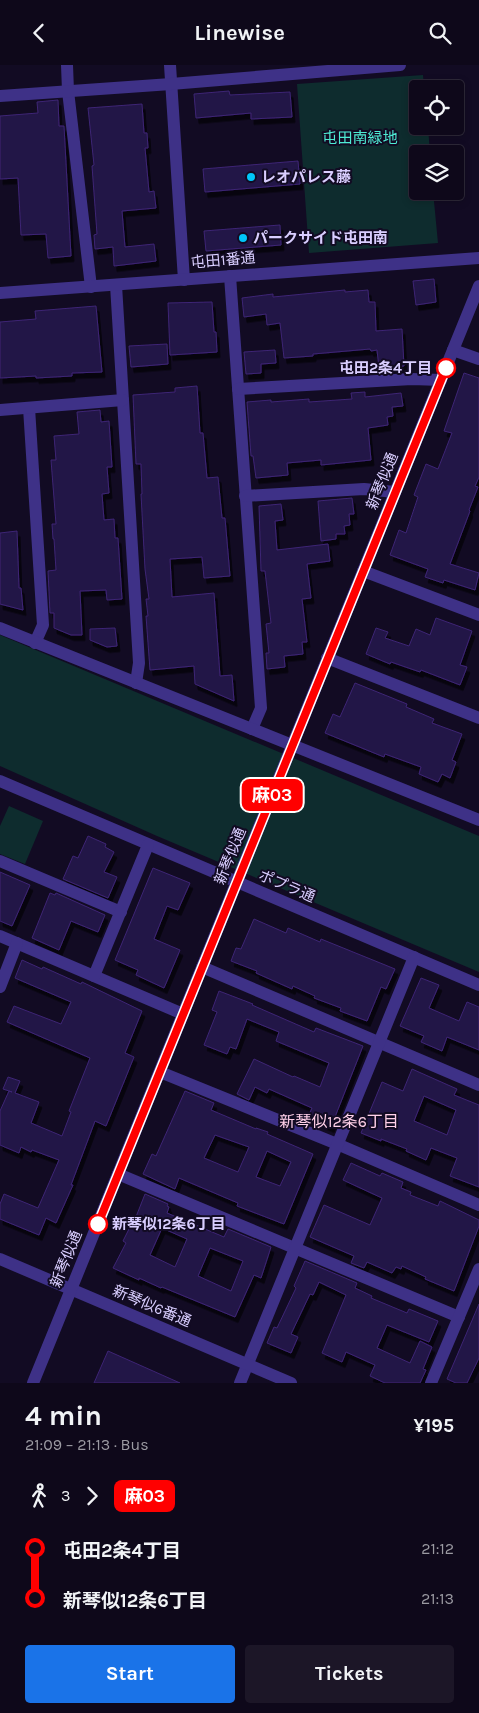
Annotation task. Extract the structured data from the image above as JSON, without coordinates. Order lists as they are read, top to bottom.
{
  "streets": {
    "street": [
      "屯田1番通",
      "新琴似通",
      "ポプラ通",
      "新琴似6番通"
    ]
  },
  "crossings": [
    ["新琴似通", "ポプラ通"],
    ["新琴似通", "新琴似6番通"]
  ],
  "districts": ["新琴似12条6丁目"],
  "parks": ["屯田南緑地"],
  "places": [
    "レオパレス藤",
    "パークサイド屯田南",
    "屯田2条4丁目",
    "新琴似12条6丁目"
  ],
  "lines": ["bus line 麻03"],
  "page": {
    "header": "Linewise",
    "on_map": "麻03",
    "heading": ["4 min", "21:09 – 21:13 · Bus", "¥195"],
    "legs": ["3", "麻03"],
    "list": [
      {
        "name": "屯田2条4丁目",
        "value": "21:12"
      },
      {
        "name": "新琴似12条6丁目",
        "value": "21:13"
      }
    ],
    "buttons": ["Start", "Tickets"]
  }
}
